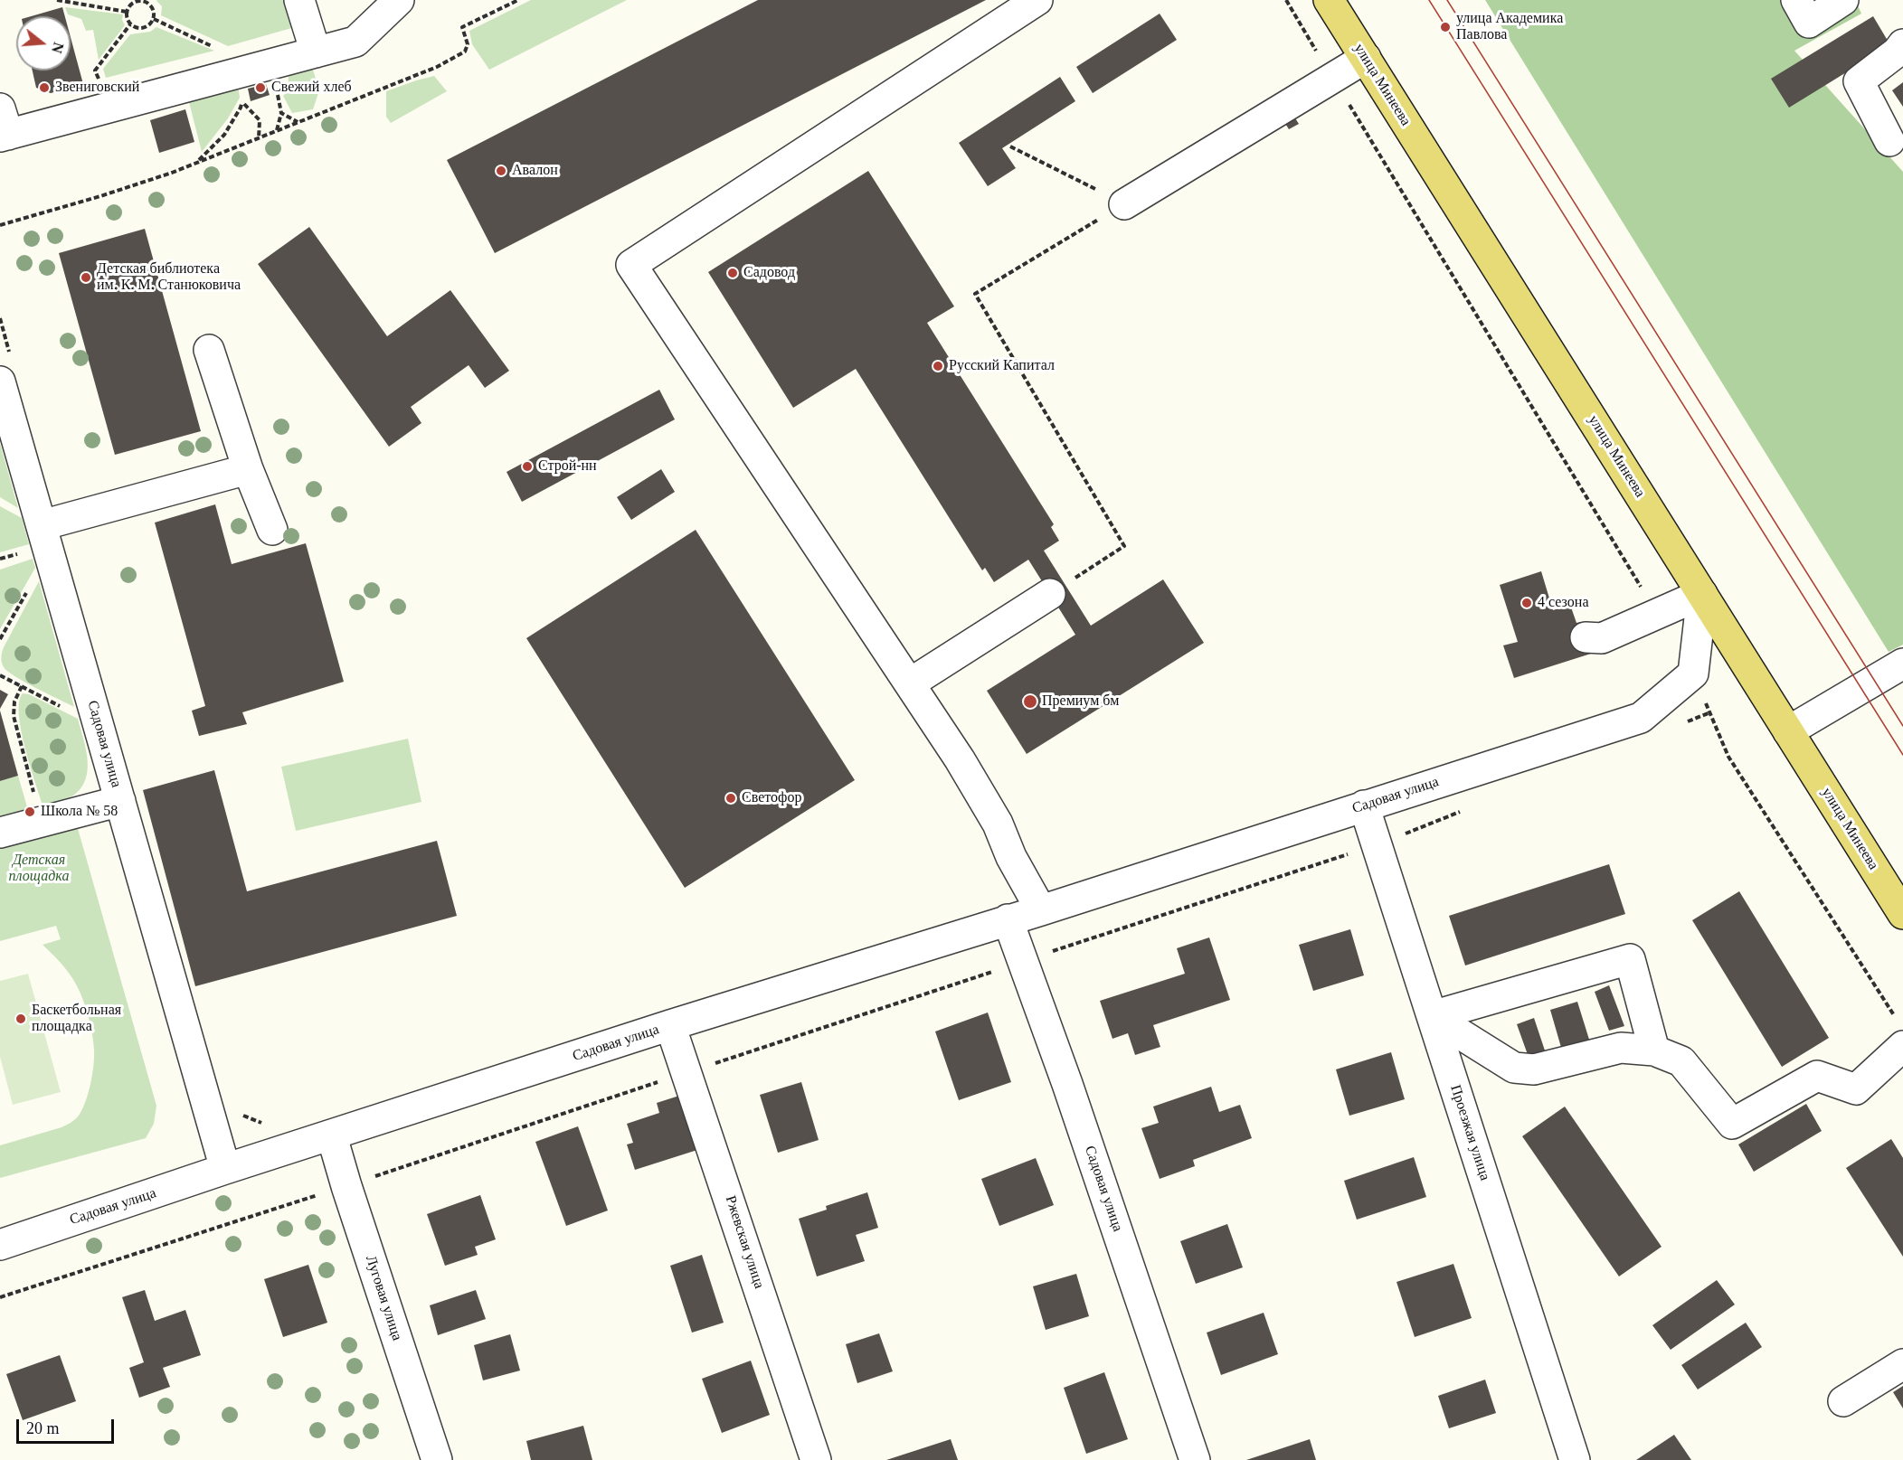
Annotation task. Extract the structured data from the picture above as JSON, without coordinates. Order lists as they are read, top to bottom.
{
  "streets": {
    "main road": ["улица Минеева"],
    "street": [
      "Садовая улица",
      "Проезжая улица",
      "Ржевская улица",
      "Луговая улица"
    ]
  },
  "crossings": [
    ["Садовая улица", "Проезжая улица"],
    ["Садовая улица", "Ржевская улица"],
    ["Садовая улица", "Луговая улица"]
  ],
  "parks": ["Детская площадка"],
  "places": [
    "улица Академика Павлова",
    "Звениговский",
    "Свежий хлеб",
    "Авалон",
    "Садовод",
    "Детская библиотека им. К. М. Станюковича",
    "Русский Капитал",
    "Строй-нн",
    "4 сезона",
    "Премиум бм",
    "Светофор",
    "Школа № 58",
    "Баскетбольная площадка"
  ],
  "scale_bar": "20 m",
  "north": "right"
}
